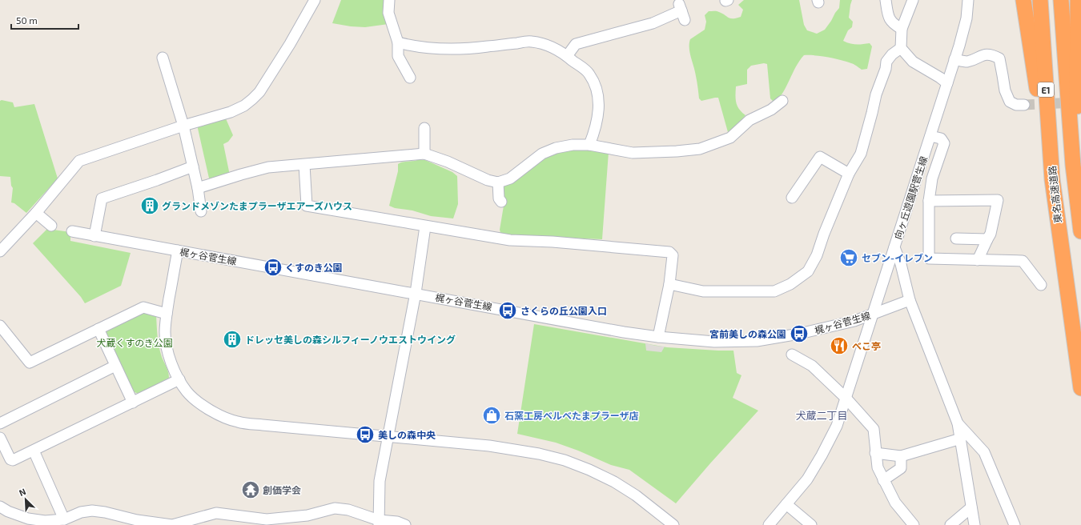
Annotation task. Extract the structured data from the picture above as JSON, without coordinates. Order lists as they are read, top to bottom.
{
  "streets": {
    "highway": ["E1", "東名高速道路"],
    "street": ["向ヶ丘遊園駅菅生線", "梶ヶ谷菅生線"]
  },
  "crossings": [
    ["向ヶ丘遊園駅菅生線", "梶ヶ谷菅生線"]
  ],
  "districts": ["犬蔵二丁目"],
  "parks": ["犬蔵くすのき公園"],
  "places": {
    "building": ["グランドメゾンたまプラーザエアーズハウス", "ドレッセ美しの森シルフィーノウエストウイング"],
    "supermarket": ["セブン-イレブン"],
    "bus stop": [
      "くすのき公園",
      "さくらの丘公園入口",
      "宮前美しの森公園",
      "美しの森中央"
    ],
    "restaurant": ["べこ亭"],
    "shop": ["石窯工房ベルベたまプラーザ店"],
    "temple": ["創価学会"]
  },
  "scale_bar": "50 m",
  "north": "top left"
}
